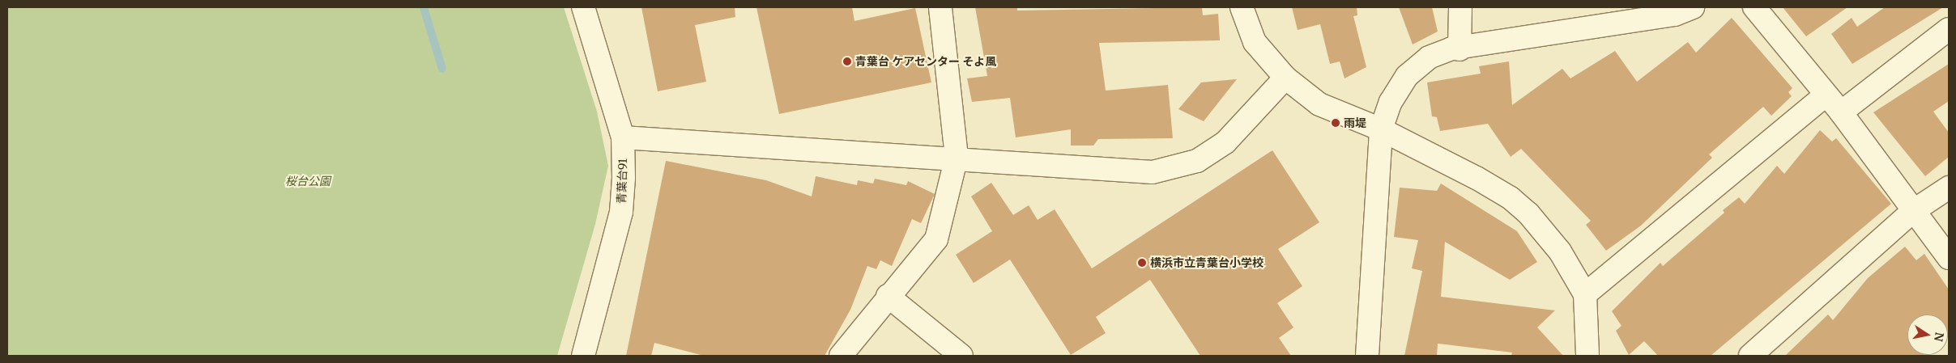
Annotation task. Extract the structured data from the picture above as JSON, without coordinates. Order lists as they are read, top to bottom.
{
  "streets": {
    "street": ["青葉台91"]
  },
  "parks": ["桜台公園"],
  "places": ["青葉台 ケアセンター そよ風", "雨堤", "横浜市立青葉台小学校"],
  "north": "right"
}
